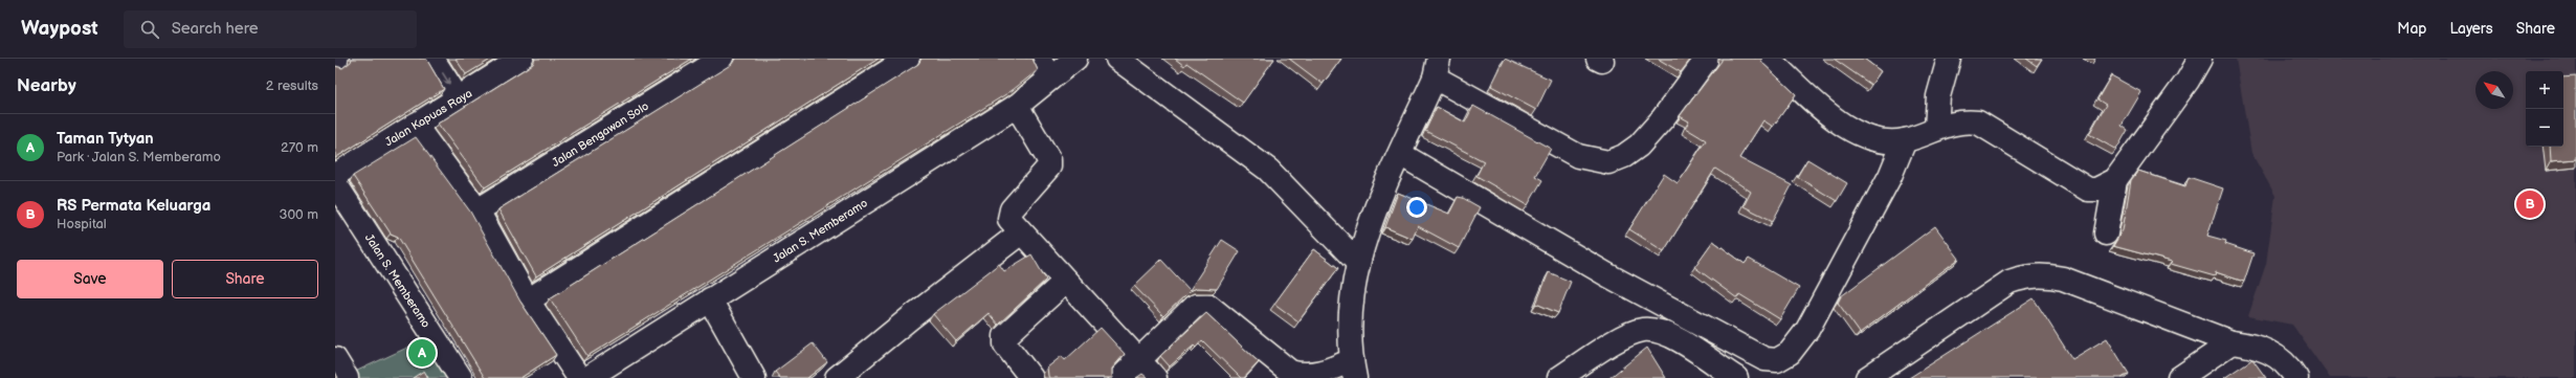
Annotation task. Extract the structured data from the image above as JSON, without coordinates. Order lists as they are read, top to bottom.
{
  "streets": {
    "street": ["Jalan Kapuas Raya", "Jalan Bengawan Solo", "Jalan S. Memberamo"]
  },
  "north": "top left",
  "page": {
    "header": "Waypost",
    "search": "Search here",
    "nav": ["Map", "Layers", "Share"],
    "heading": ["Nearby", "2 results"],
    "map_buttons": ["+", "−"],
    "list": [
      {
        "mark": "A",
        "name": "Taman Tytyan",
        "note": "Park · Jalan S. Memberamo",
        "value": "270 m"
      },
      {
        "mark": "B",
        "name": "RS Permata Keluarga",
        "note": "Hospital",
        "value": "300 m"
      }
    ],
    "pins": ["B", "A"],
    "buttons": ["Save", "Share"]
  }
}
